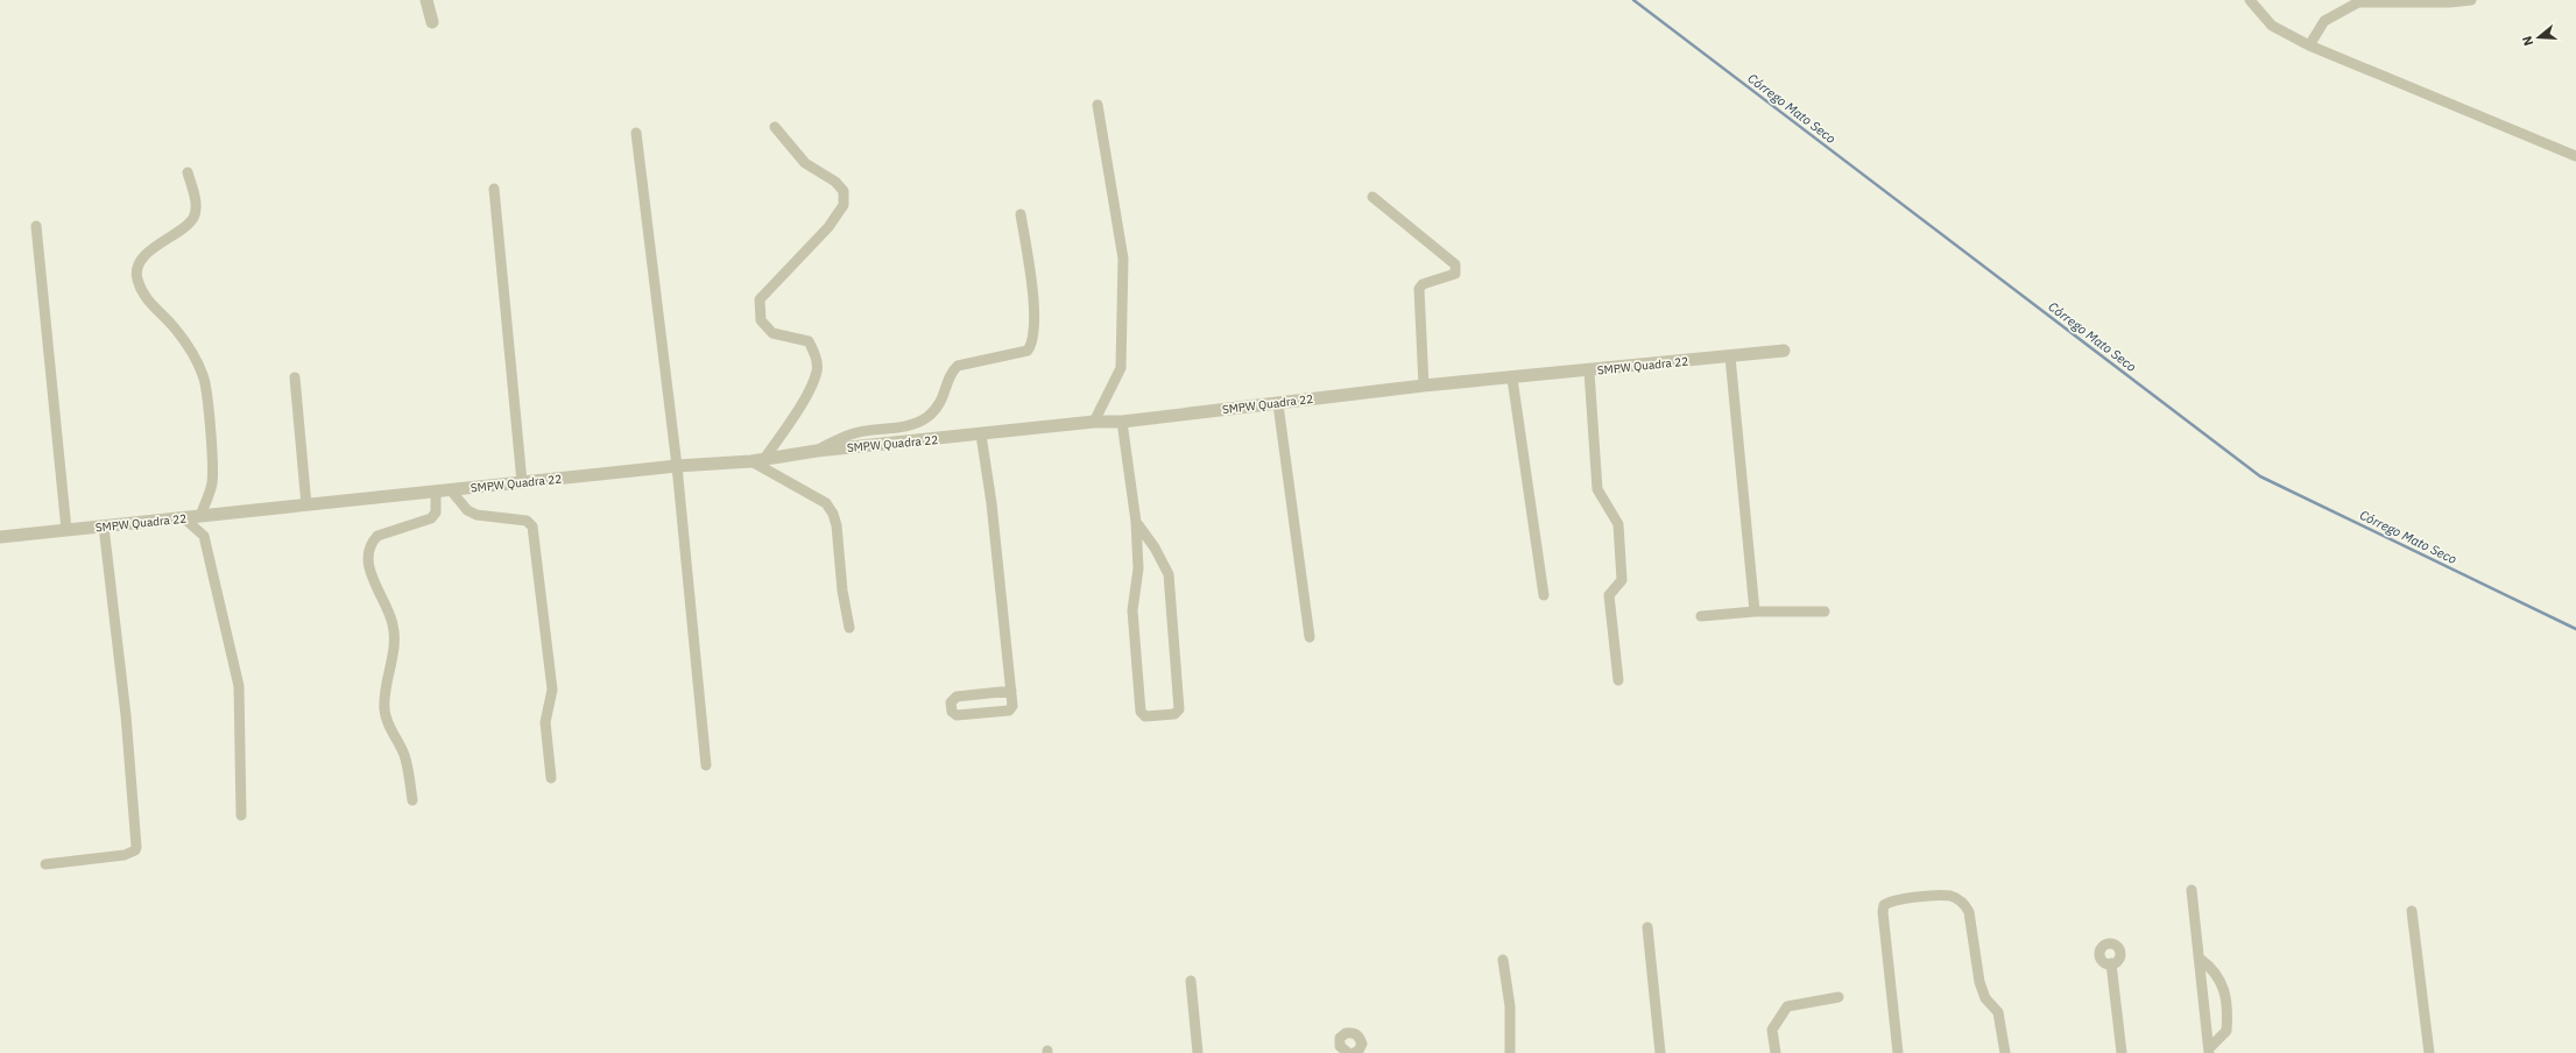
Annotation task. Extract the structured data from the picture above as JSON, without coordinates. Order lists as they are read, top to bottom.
{
  "streets": {
    "street": ["SMPW Quadra 22"]
  },
  "water": ["Córrego Mato Seco"],
  "north": "left"
}
